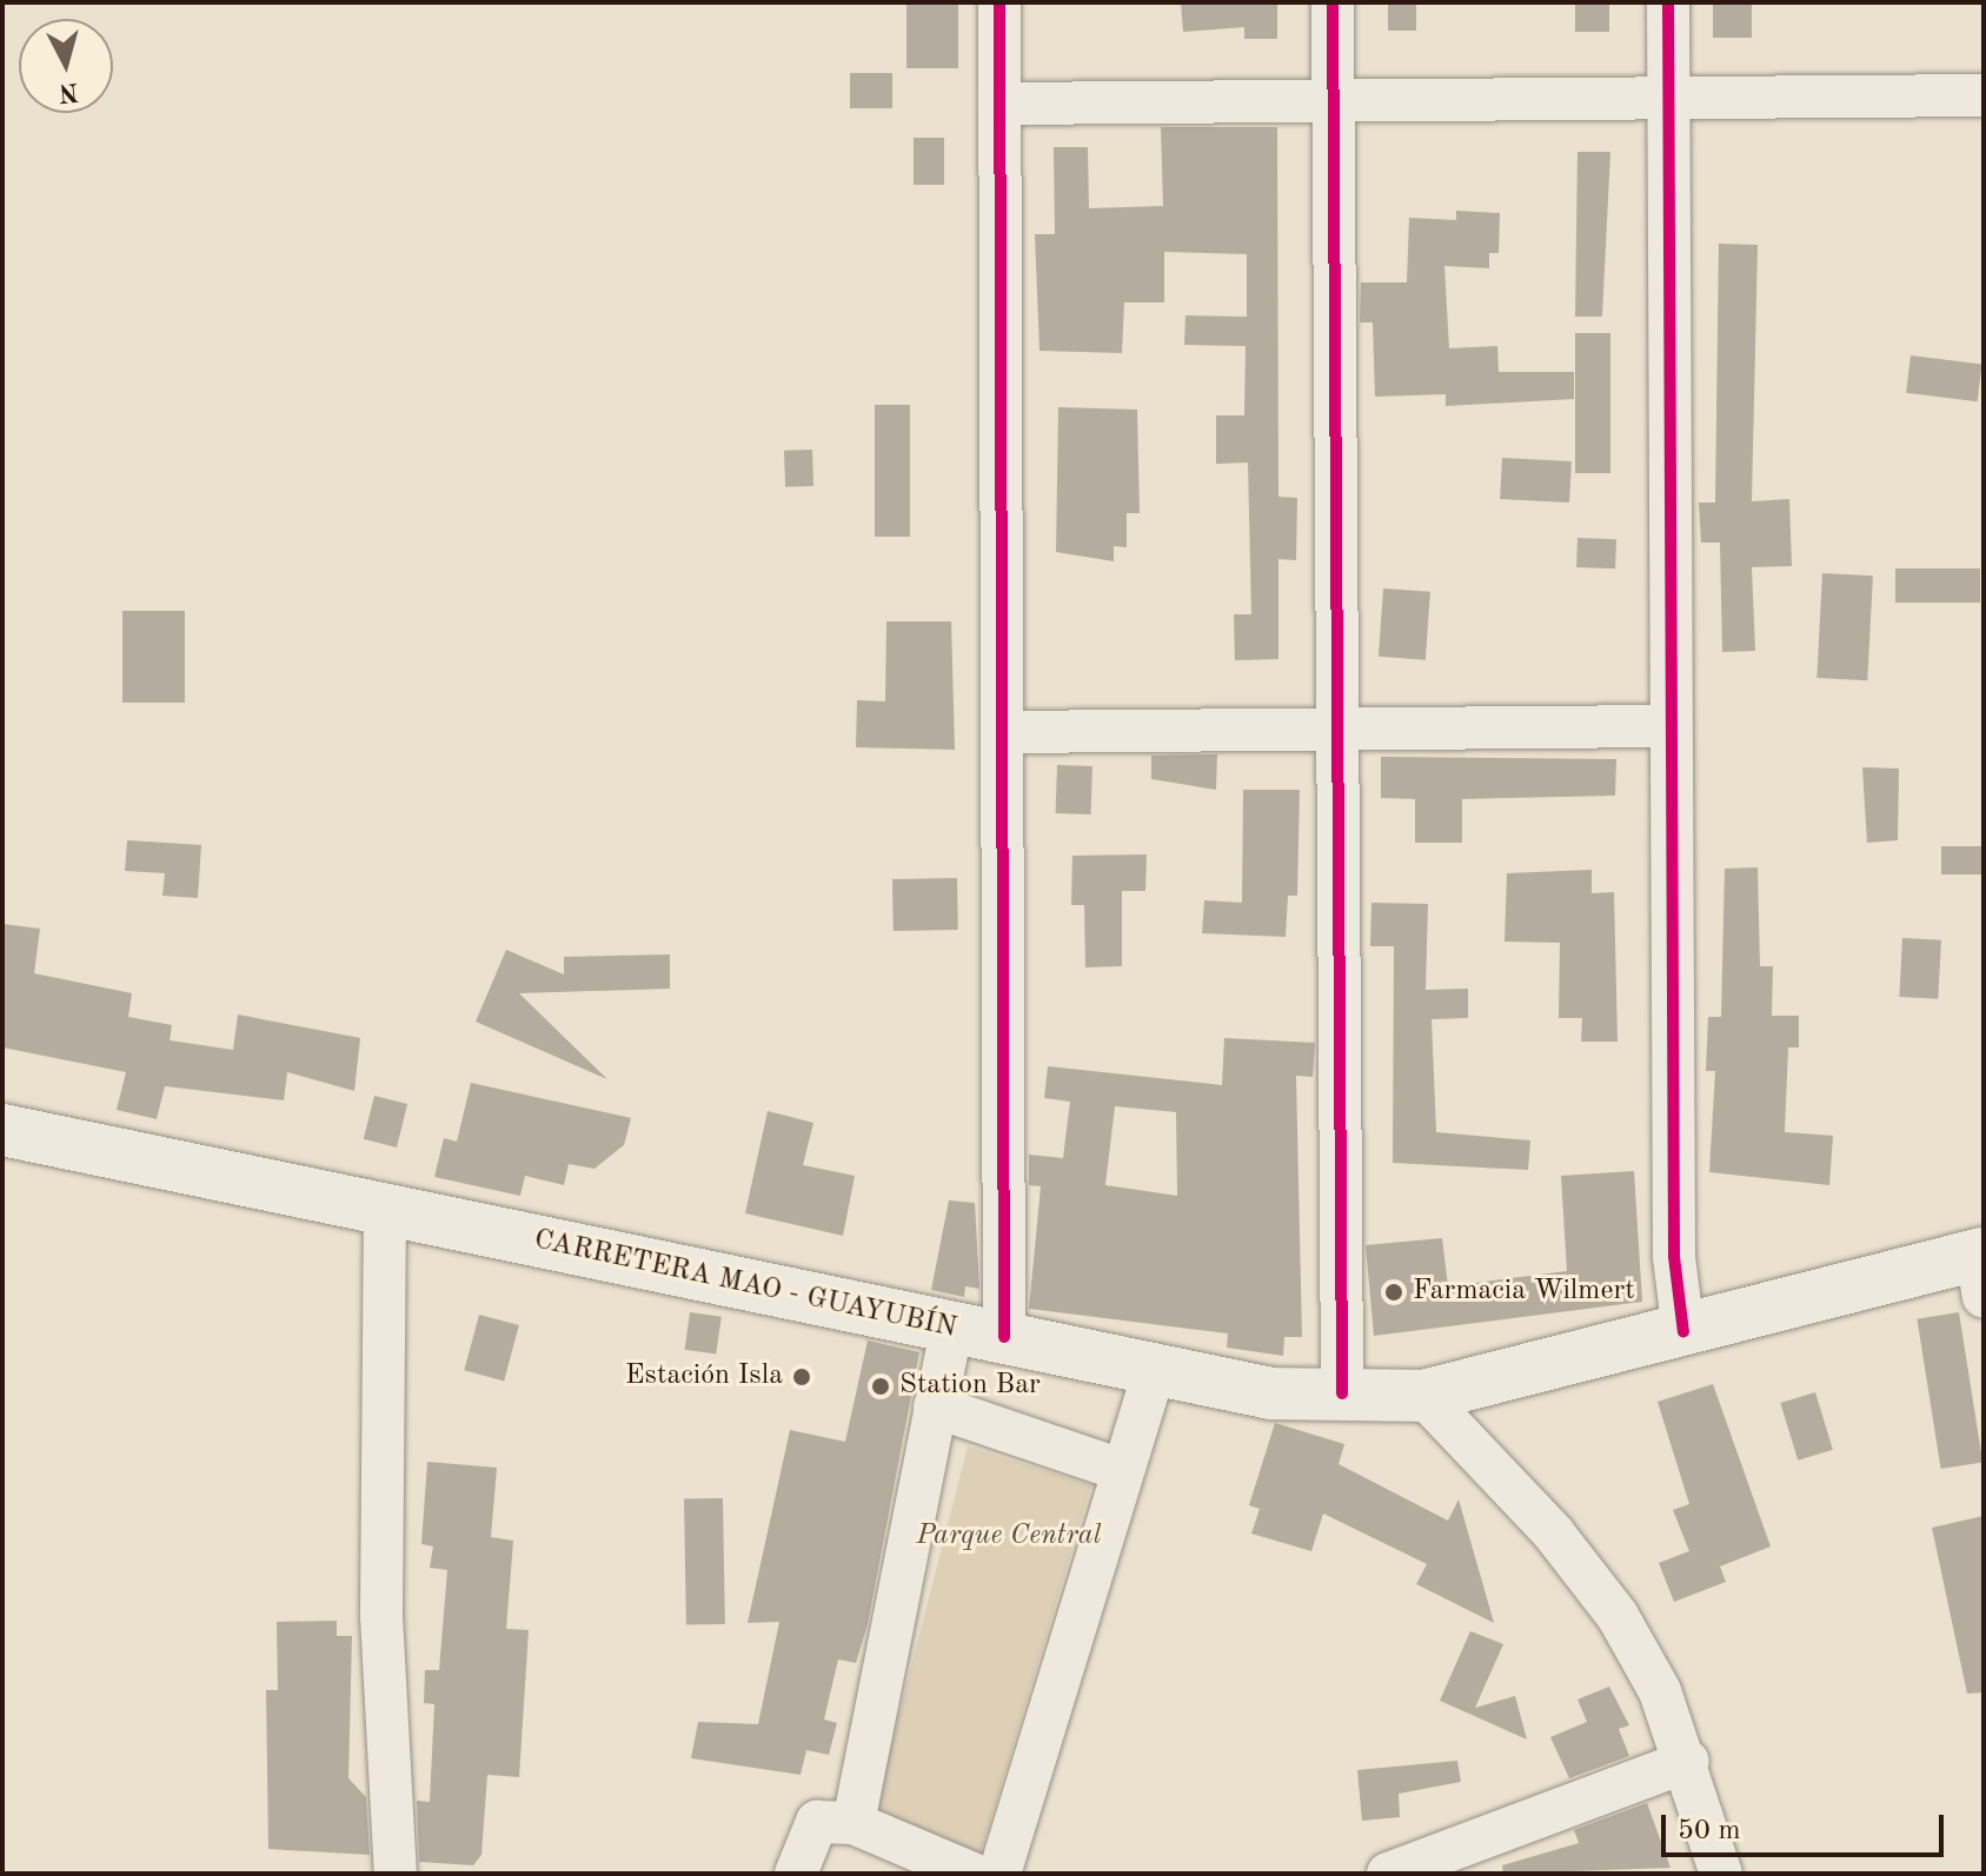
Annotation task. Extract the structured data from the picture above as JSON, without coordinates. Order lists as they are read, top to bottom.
{
  "streets": {
    "main road": ["CARRETERA MAO - GUAYUBÍN"]
  },
  "parks": ["Parque Central"],
  "places": ["Farmacia Wilmert", "Estación Isla", "Station Bar"],
  "scale_bar": "50 m",
  "north": "bottom"
}
